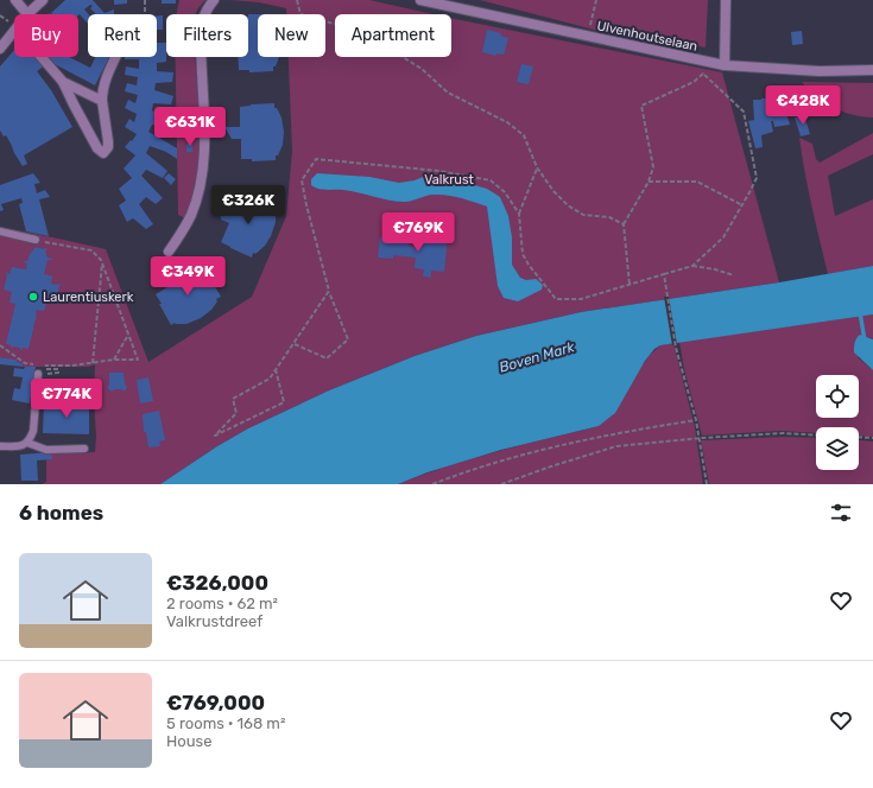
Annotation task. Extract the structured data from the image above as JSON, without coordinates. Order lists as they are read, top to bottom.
{
  "streets": {
    "street": ["Ulvenhoutselaan"]
  },
  "water": ["Boven Mark"],
  "parks": ["Valkrust"],
  "places": ["Laurentiuskerk"],
  "page": {
    "chip": [
      "Buy",
      "Rent",
      "Filters",
      "New",
      "Apartment"
    ],
    "price": [
      "€428K",
      "€631K",
      "€326K",
      "€769K",
      "€349K",
      "€774K"
    ],
    "heading": "6 homes",
    "list": [
      {
        "name": "€326,000",
        "note": "2 rooms · 62 m² · Valkrustdreef"
      },
      {
        "name": "€769,000",
        "note": "5 rooms · 168 m² · House"
      }
    ]
  }
}
